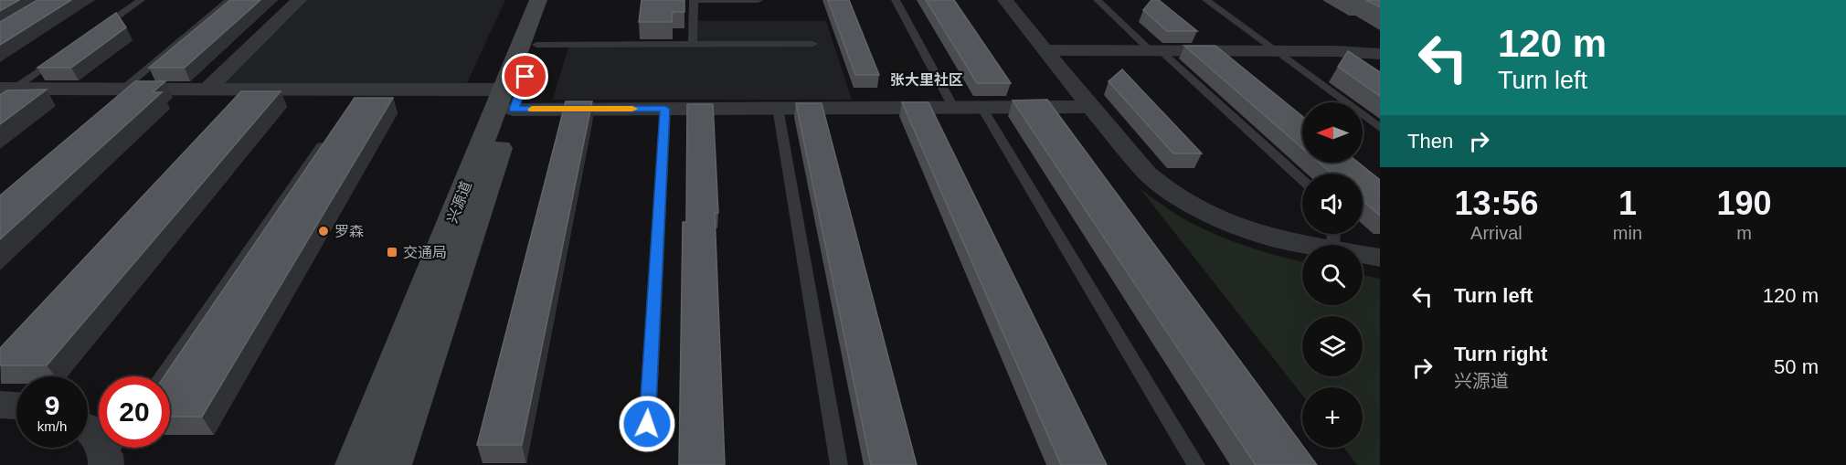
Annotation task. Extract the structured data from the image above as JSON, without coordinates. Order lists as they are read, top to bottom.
{
  "streets": {
    "main road": ["兴源道"]
  },
  "districts": ["张大里社区"],
  "places": {
    "other": ["罗森"],
    "transit": ["交通局"]
  },
  "north": "left",
  "page": {
    "turn": ["120 m", "Turn left"],
    "map_buttons": "+",
    "then": "Then",
    "eta": [
      "13:56",
      "Arrival",
      "1",
      "min",
      "190",
      "m"
    ],
    "list": [
      {
        "name": "Turn left",
        "value": "120 m"
      },
      {
        "name": "Turn right",
        "note": "兴源道",
        "value": "50 m"
      }
    ],
    "speed": "9 km/h",
    "limit": "20"
  }
}
